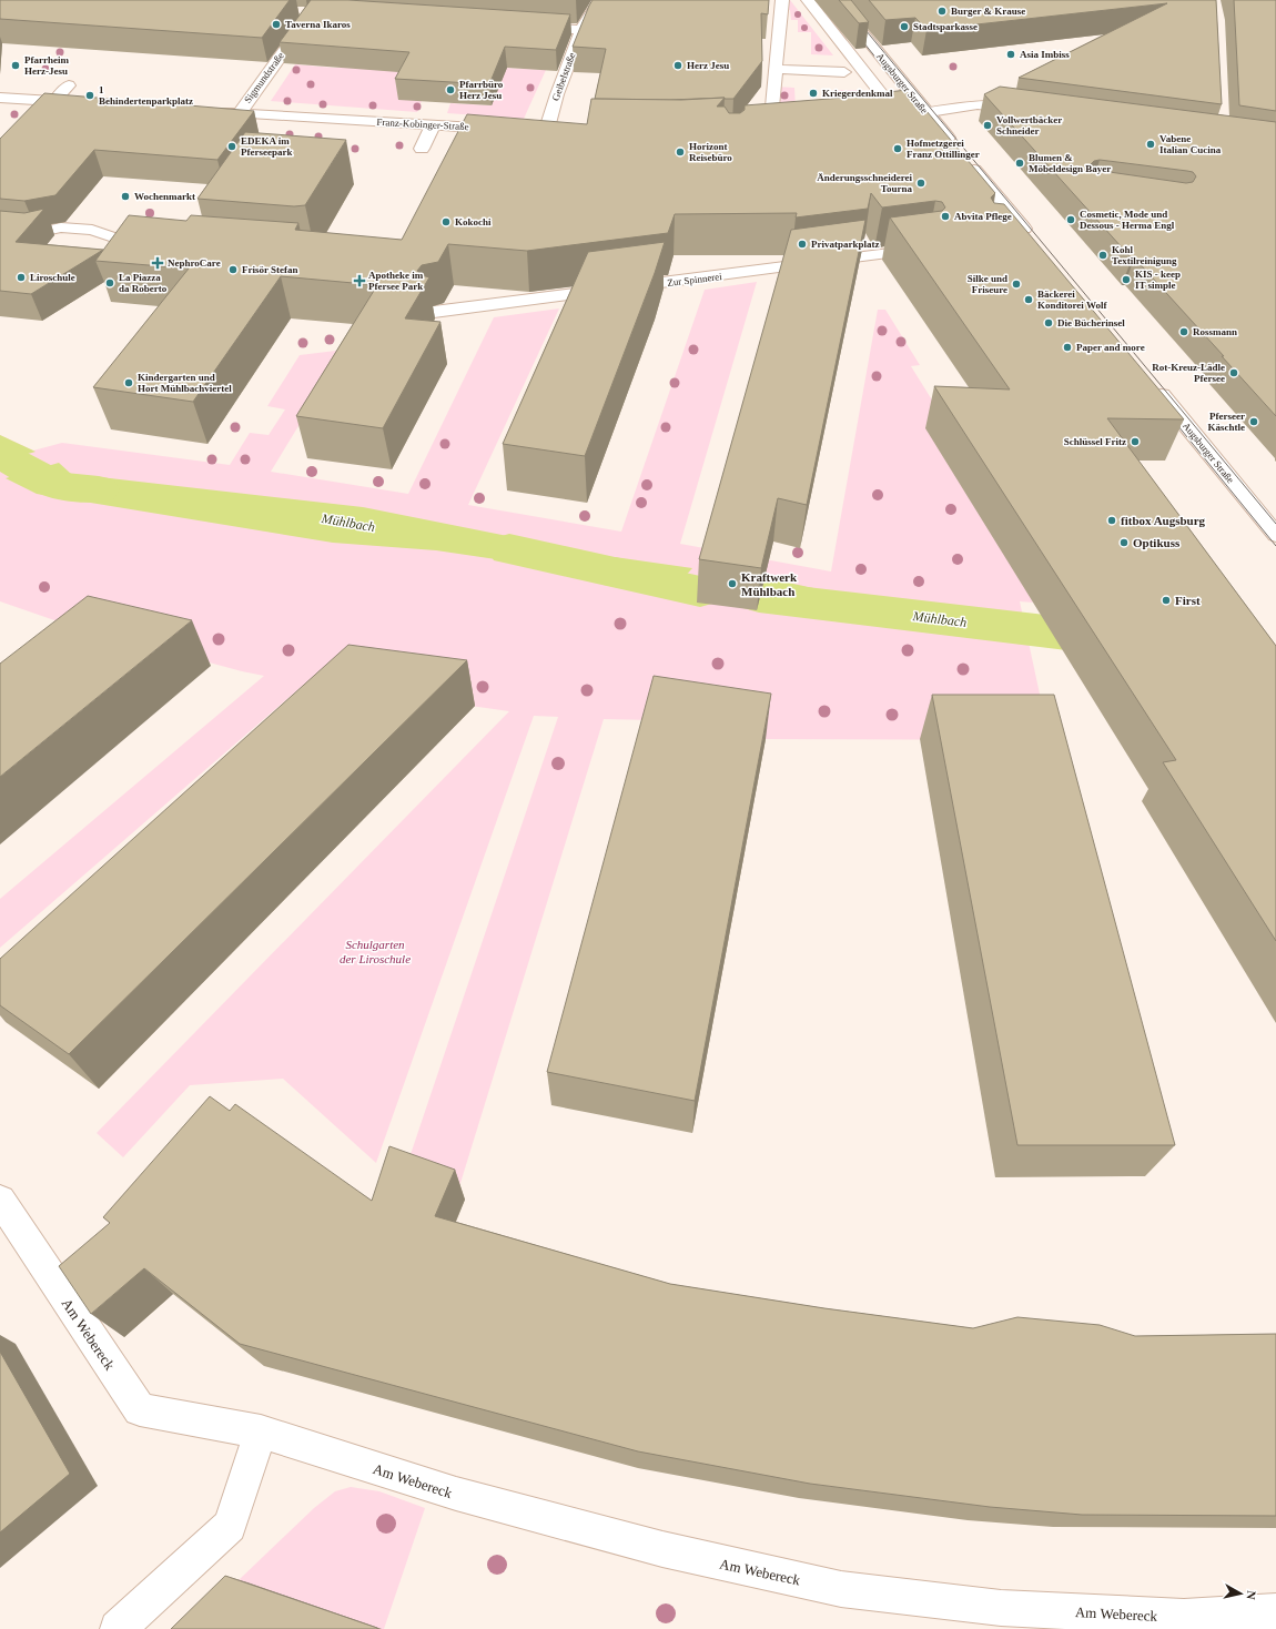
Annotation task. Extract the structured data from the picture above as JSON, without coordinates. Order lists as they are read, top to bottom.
{
  "streets": {
    "street": [
      "Geibelstraße",
      "Sigmundstraße",
      "Augsburger Straße",
      "Franz-Kobinger-Straße",
      "Zur Spinnerei",
      "Am Webereck"
    ]
  },
  "crossings": [
    ["Sigmundstraße", "Franz-Kobinger-Straße"]
  ],
  "water": ["Mühlbach"],
  "parks": ["Schulgarten der Liroschule"],
  "places": {
    "other": [
      "Burger & Krause",
      "Taverna Ikaros",
      "Stadtsparkasse",
      "Asia Imbiss",
      "Pfarrheim Herz-Jesu",
      "Herz Jesu",
      "Pfarrbüro Herz Jesu",
      "Kriegerdenkmal",
      "1 Behindertenparkplatz",
      "Vollwertbäcker Schneider",
      "Vabene Italian Cucina",
      "EDEKA im Pferseepark",
      "Hofmetzgerei Franz Ottillinger",
      "Horizont Reisebüro",
      "Blumen & Möbeldesign Bayer",
      "Änderungsschneiderei Tourna",
      "Wochenmarkt",
      "Abvita Pflege",
      "Cosmetic, Mode und Dessous - Herma Engl",
      "Kokochi",
      "Privatparkplatz",
      "Kohl Textilreinigung",
      "Frisör Stefan",
      "Liroschule",
      "KIS - keep IT simple",
      "La Piazza da Roberto",
      "Silke und Friseure",
      "Bäckerei Konditorei Wolf",
      "Die Bücherinsel",
      "Rossmann",
      "Paper and more",
      "Rot-Kreuz-Lädle Pfersee",
      "Kindergarten und Hort Mühlbachviertel",
      "Pferseer Käschtle",
      "Schlüssel Fritz",
      "fitbox Augsburg",
      "Optikuss",
      "Kraftwerk Mühlbach",
      "First"
    ],
    "health": ["NephroCare", "Apotheke im Pfersee Park"]
  },
  "north": "right"
}
